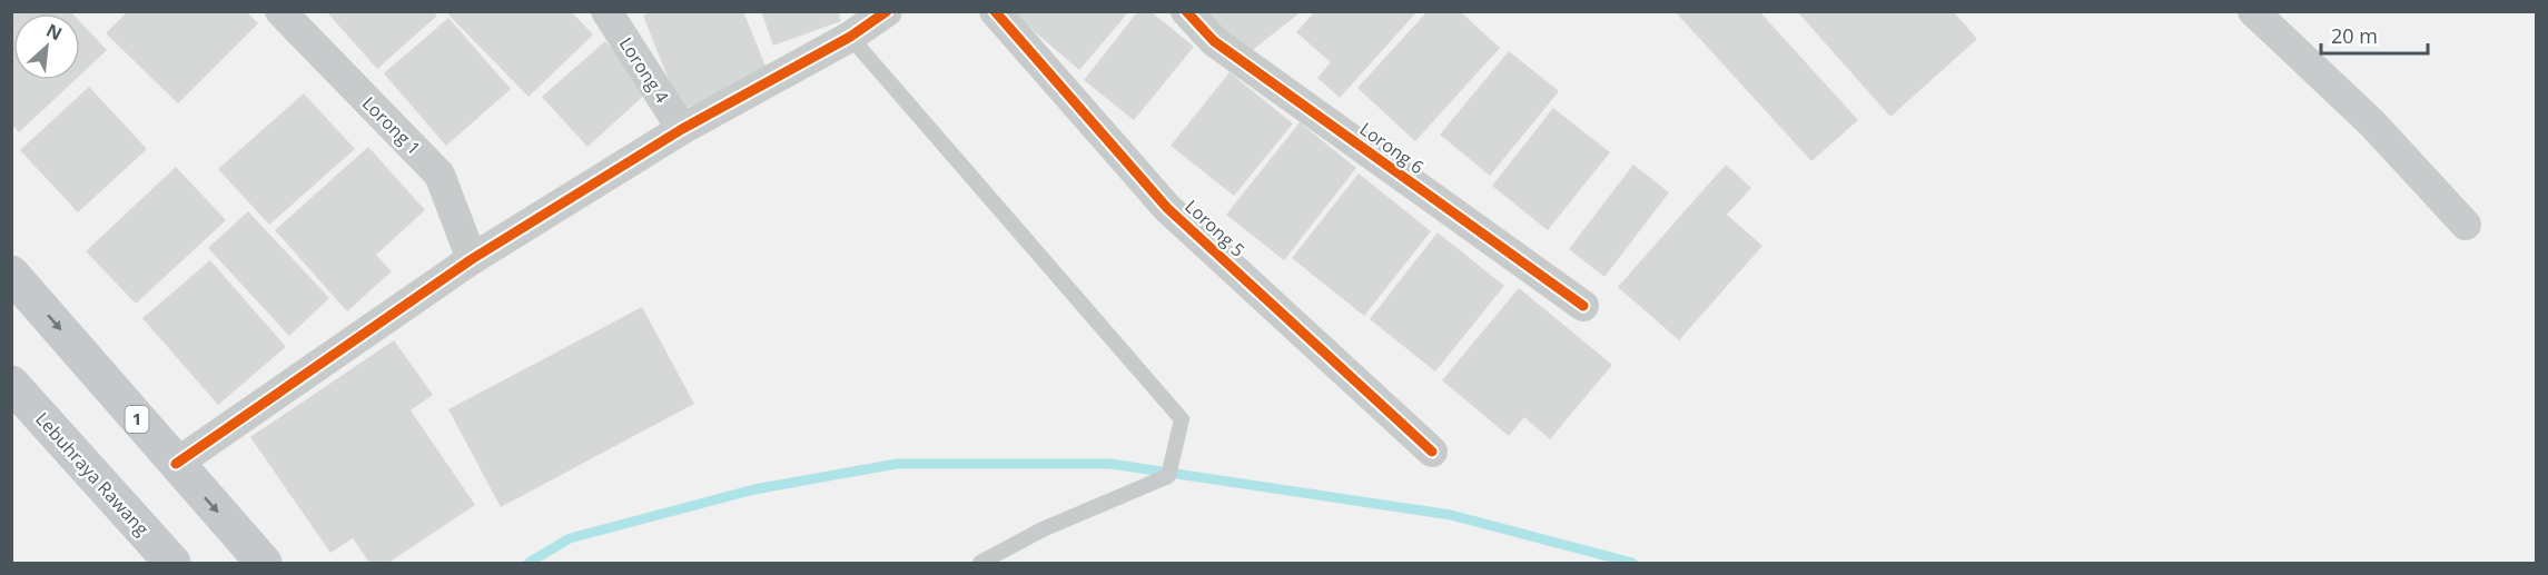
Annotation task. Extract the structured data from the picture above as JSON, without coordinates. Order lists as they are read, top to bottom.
{
  "streets": {
    "main road": ["1", "Lebuhraya Rawang"],
    "street": [
      "Lorong 4",
      "Lorong 1",
      "Lorong 6",
      "Lorong 5"
    ]
  },
  "scale_bar": "20 m",
  "north": "top right"
}
